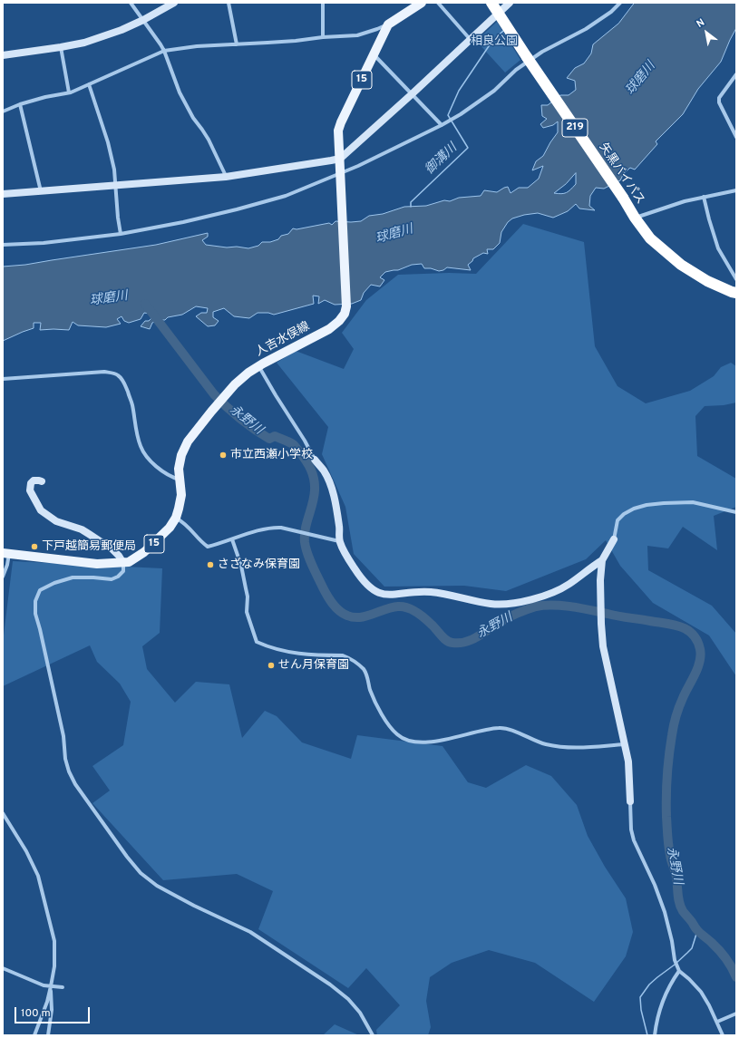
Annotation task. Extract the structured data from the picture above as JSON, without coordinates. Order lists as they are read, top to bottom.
{
  "streets": {
    "highway": ["219", "矢黒バイパス"],
    "main road": ["15", "人吉水俣線"]
  },
  "water": ["球磨川", "御溝川", "永野川"],
  "parks": ["相良公園"],
  "places": [
    "市立西瀬小学校",
    "下戸越簡易郵便局",
    "さざなみ保育園",
    "せん月保育園"
  ],
  "scale_bar": "100 m",
  "north": "top left"
}
